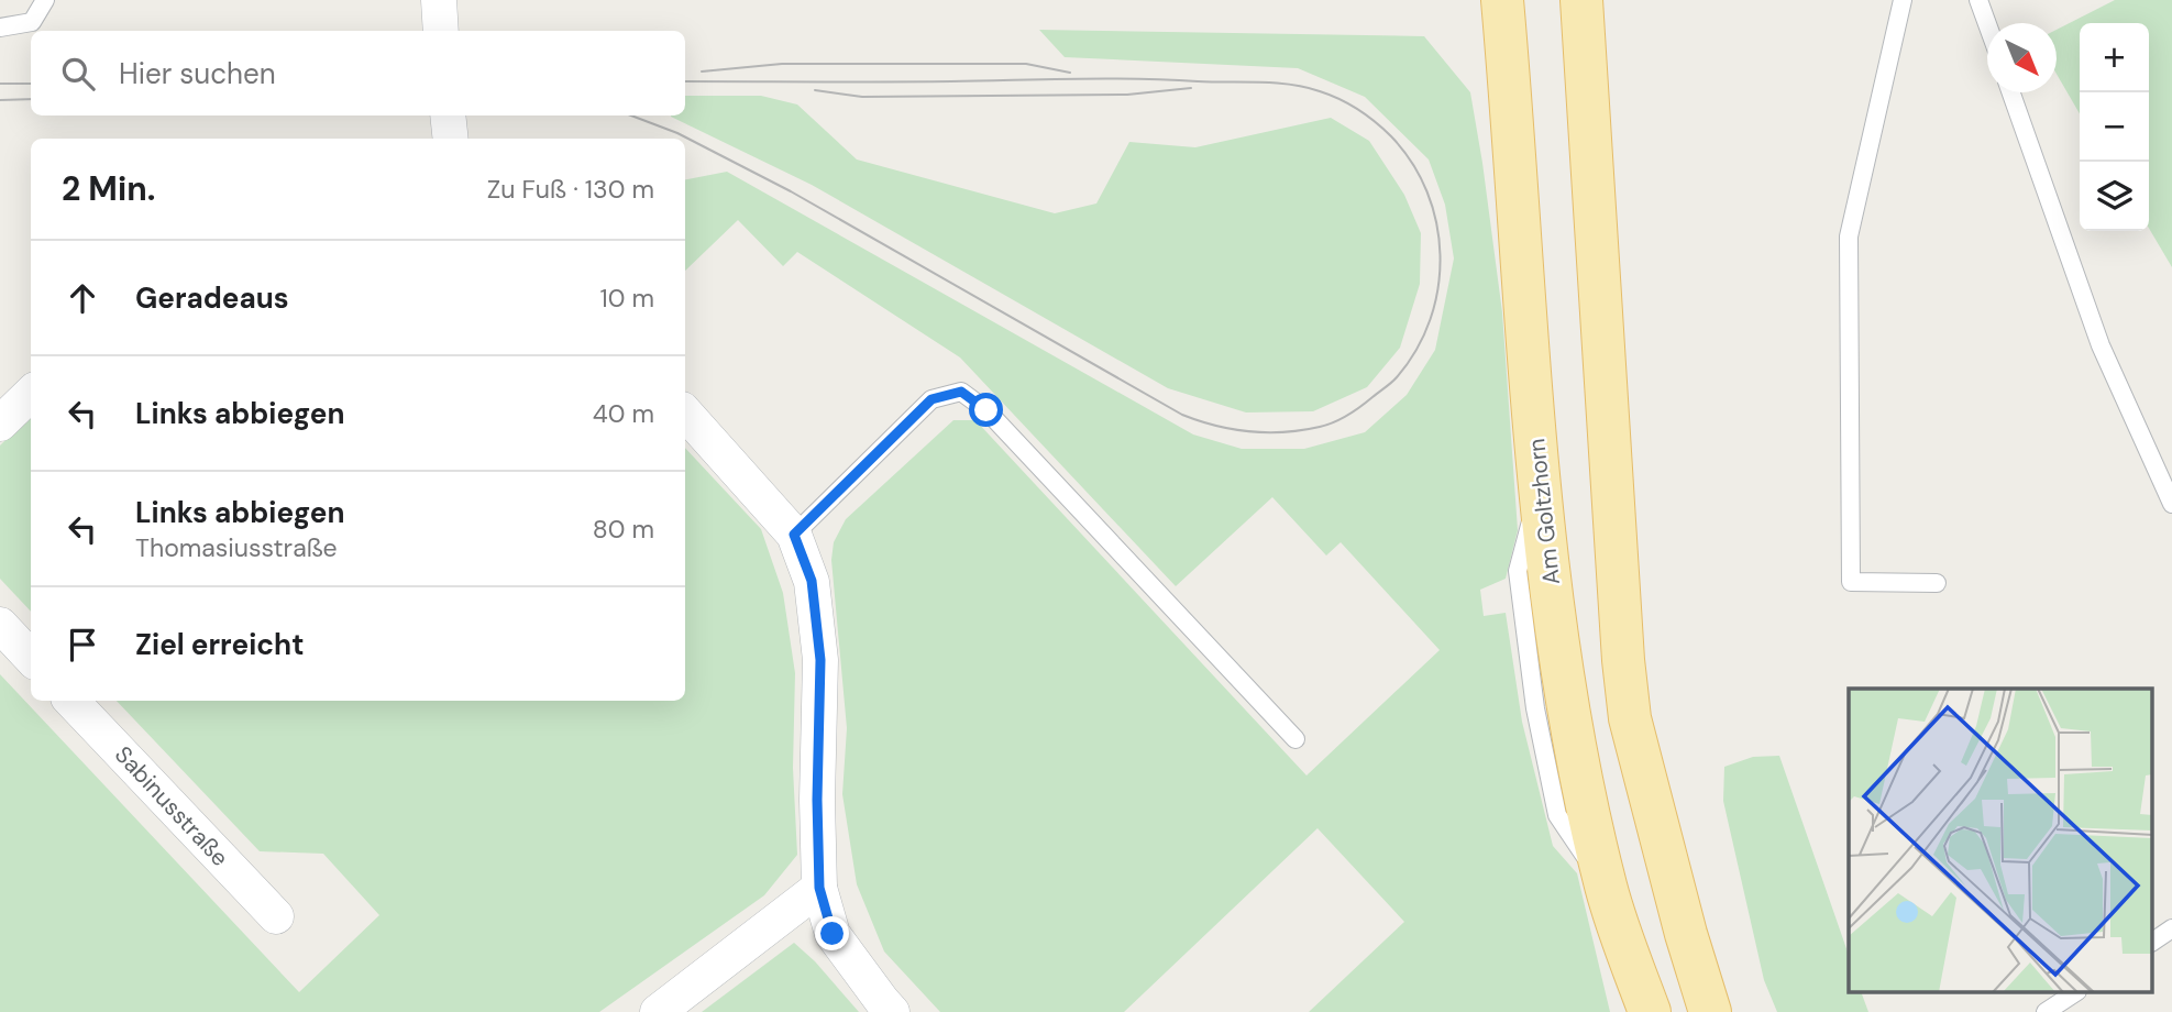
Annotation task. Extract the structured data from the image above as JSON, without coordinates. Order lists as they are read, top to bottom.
{
  "streets": {
    "main road": ["Am Goltzhorn"],
    "street": ["Sabinusstraße"]
  },
  "north": "bottom right",
  "page": {
    "map_buttons": ["+", "−"],
    "search": "Hier suchen",
    "heading": ["2 Min.", "Zu Fuß · 130 m"],
    "list": [
      ["Geradeaus", "10 m"],
      ["Links abbiegen", "40 m"],
      ["Links abbiegen", "Thomasiusstraße", "80 m"],
      "Ziel erreicht"
    ]
  }
}
